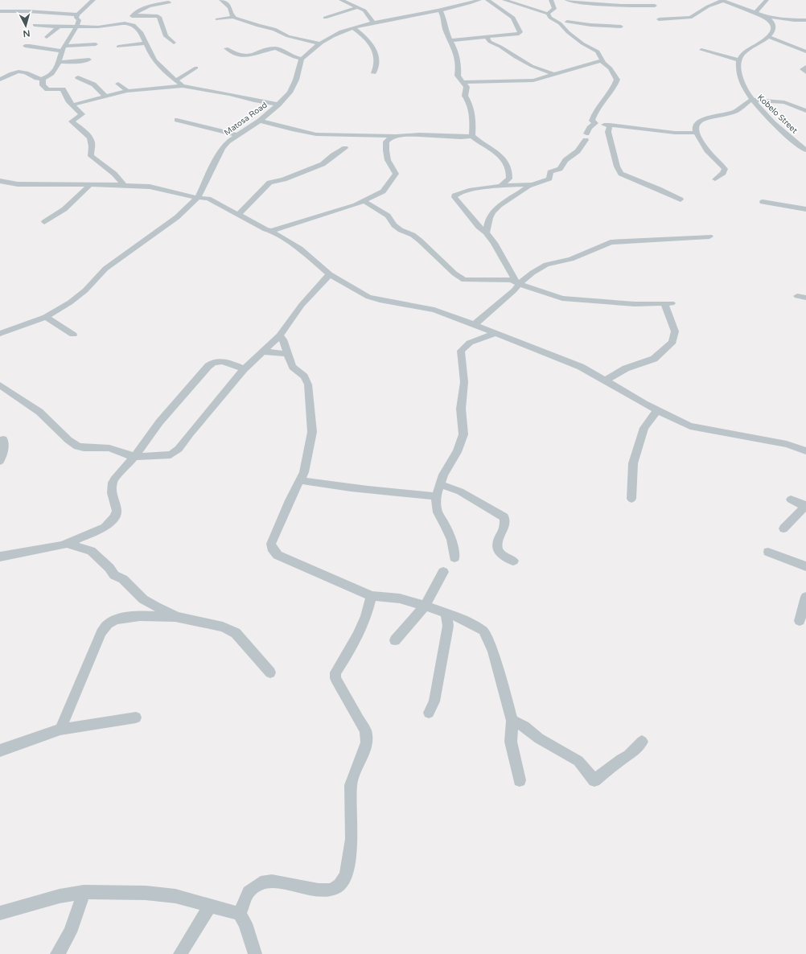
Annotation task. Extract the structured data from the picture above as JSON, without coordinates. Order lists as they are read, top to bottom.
{
  "streets": {
    "street": ["Kobelo Street", "Matosa Road"]
  },
  "north": "bottom"
}
